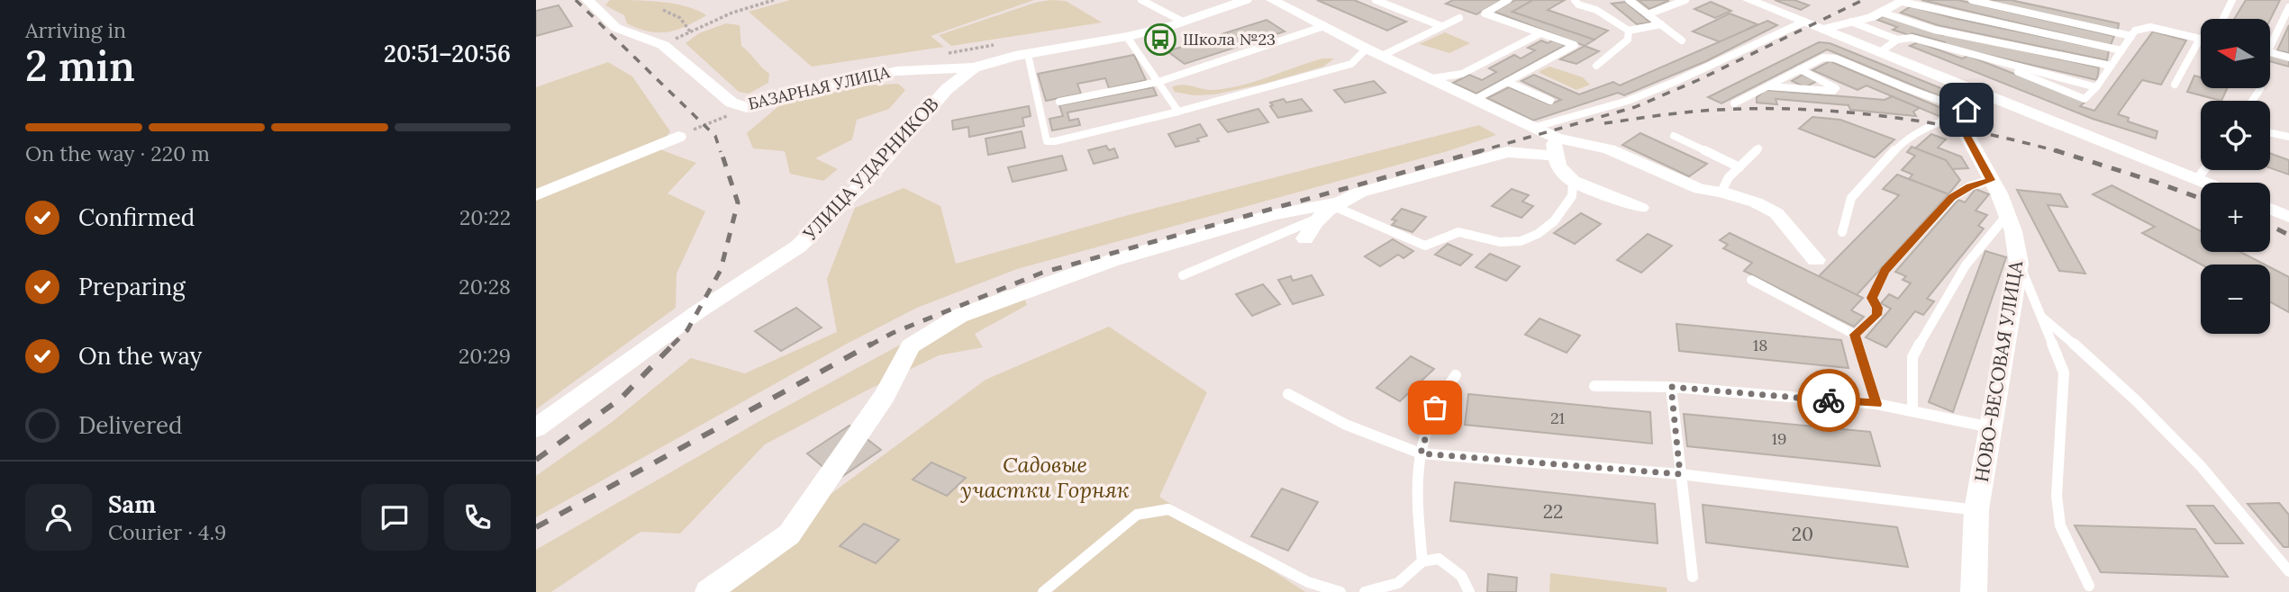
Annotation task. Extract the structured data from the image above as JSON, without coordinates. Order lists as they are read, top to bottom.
{
  "streets": {
    "street": ["БАЗАРНАЯ УЛИЦА", "УЛИЦА УДАРНИКОВ", "НОВО-ВЕСОВАЯ УЛИЦА"]
  },
  "crossings": [
    ["БАЗАРНАЯ УЛИЦА", "УЛИЦА УДАРНИКОВ"]
  ],
  "parks": ["Садовые участки Горняк"],
  "places": {
    "bus stop": ["Школа №23"]
  },
  "house_numbers": [
    "18",
    "21",
    "19",
    "22",
    "20"
  ],
  "north": "left",
  "page": {
    "heading": ["2 min", "Arriving in", "20:51–20:56"],
    "panel": ["Sam", "Courier · 4.9"],
    "map_buttons": ["+", "−"],
    "bar": "On the way · 220 m",
    "list": [
      ["Confirmed", "20:22"],
      ["Preparing", "20:28"],
      ["On the way", "20:29"],
      "Delivered"
    ]
  }
}
